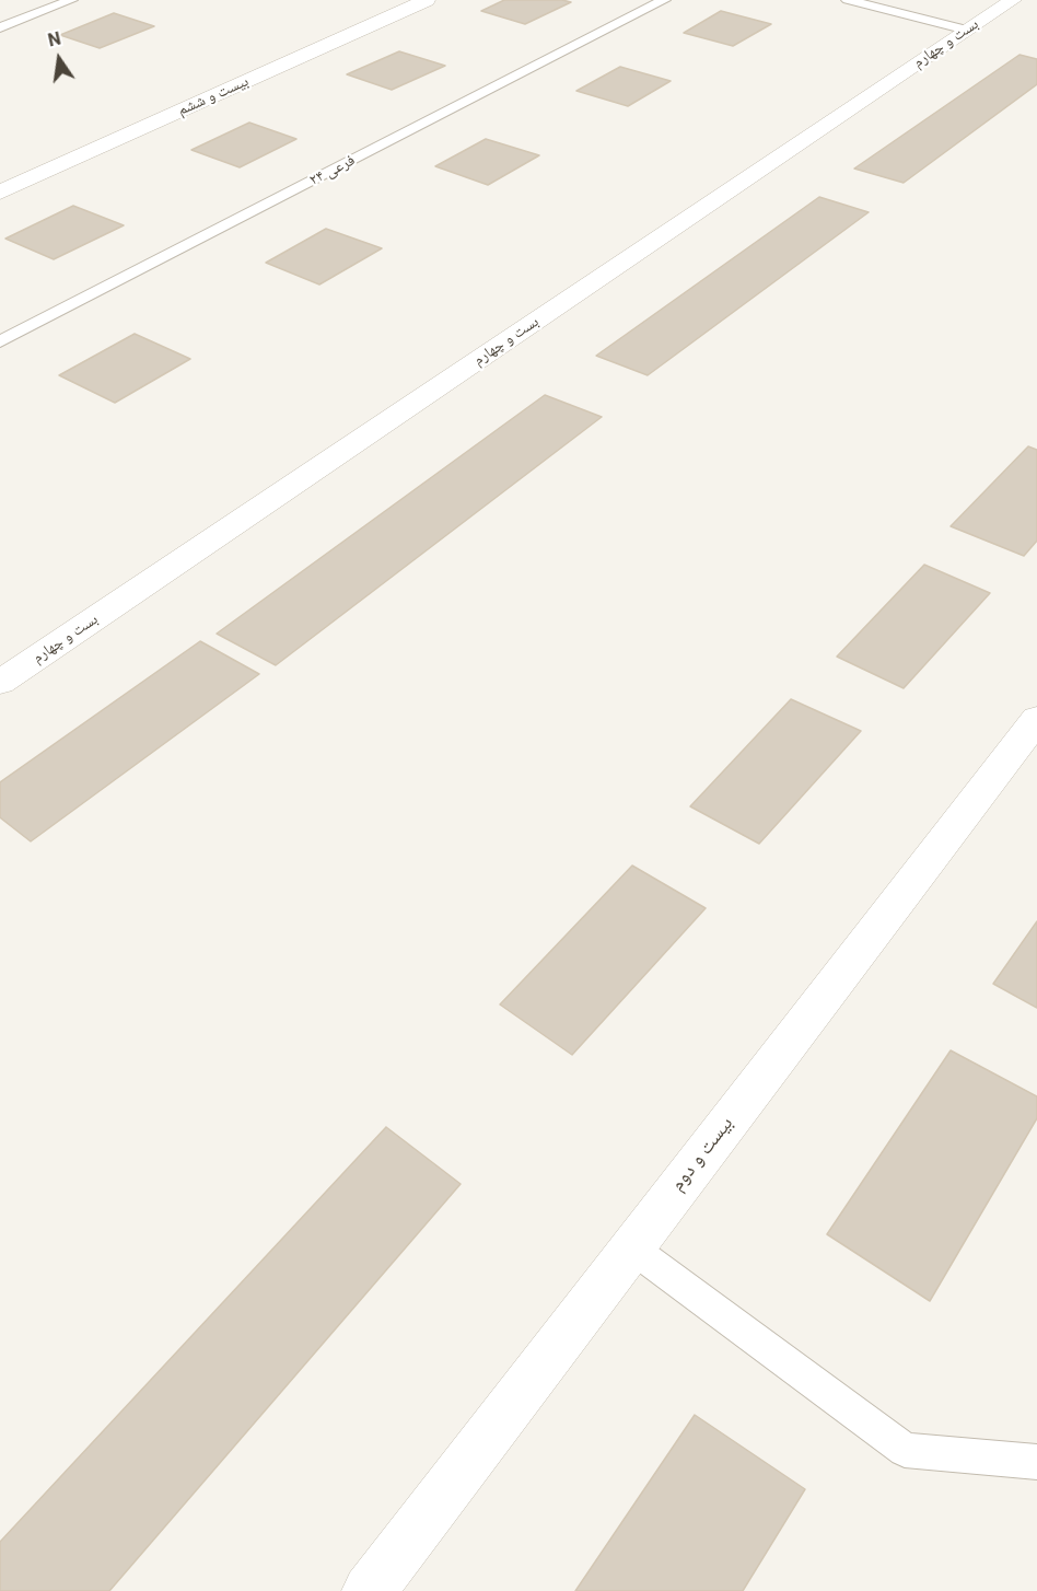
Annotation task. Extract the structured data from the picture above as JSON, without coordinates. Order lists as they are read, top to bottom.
{
  "streets": {
    "street": ["بست و چهارم", "بیست و ششم", "بیست و دوم"],
    "lane": ["فرعی ۲۴"]
  },
  "north": "top"
}
